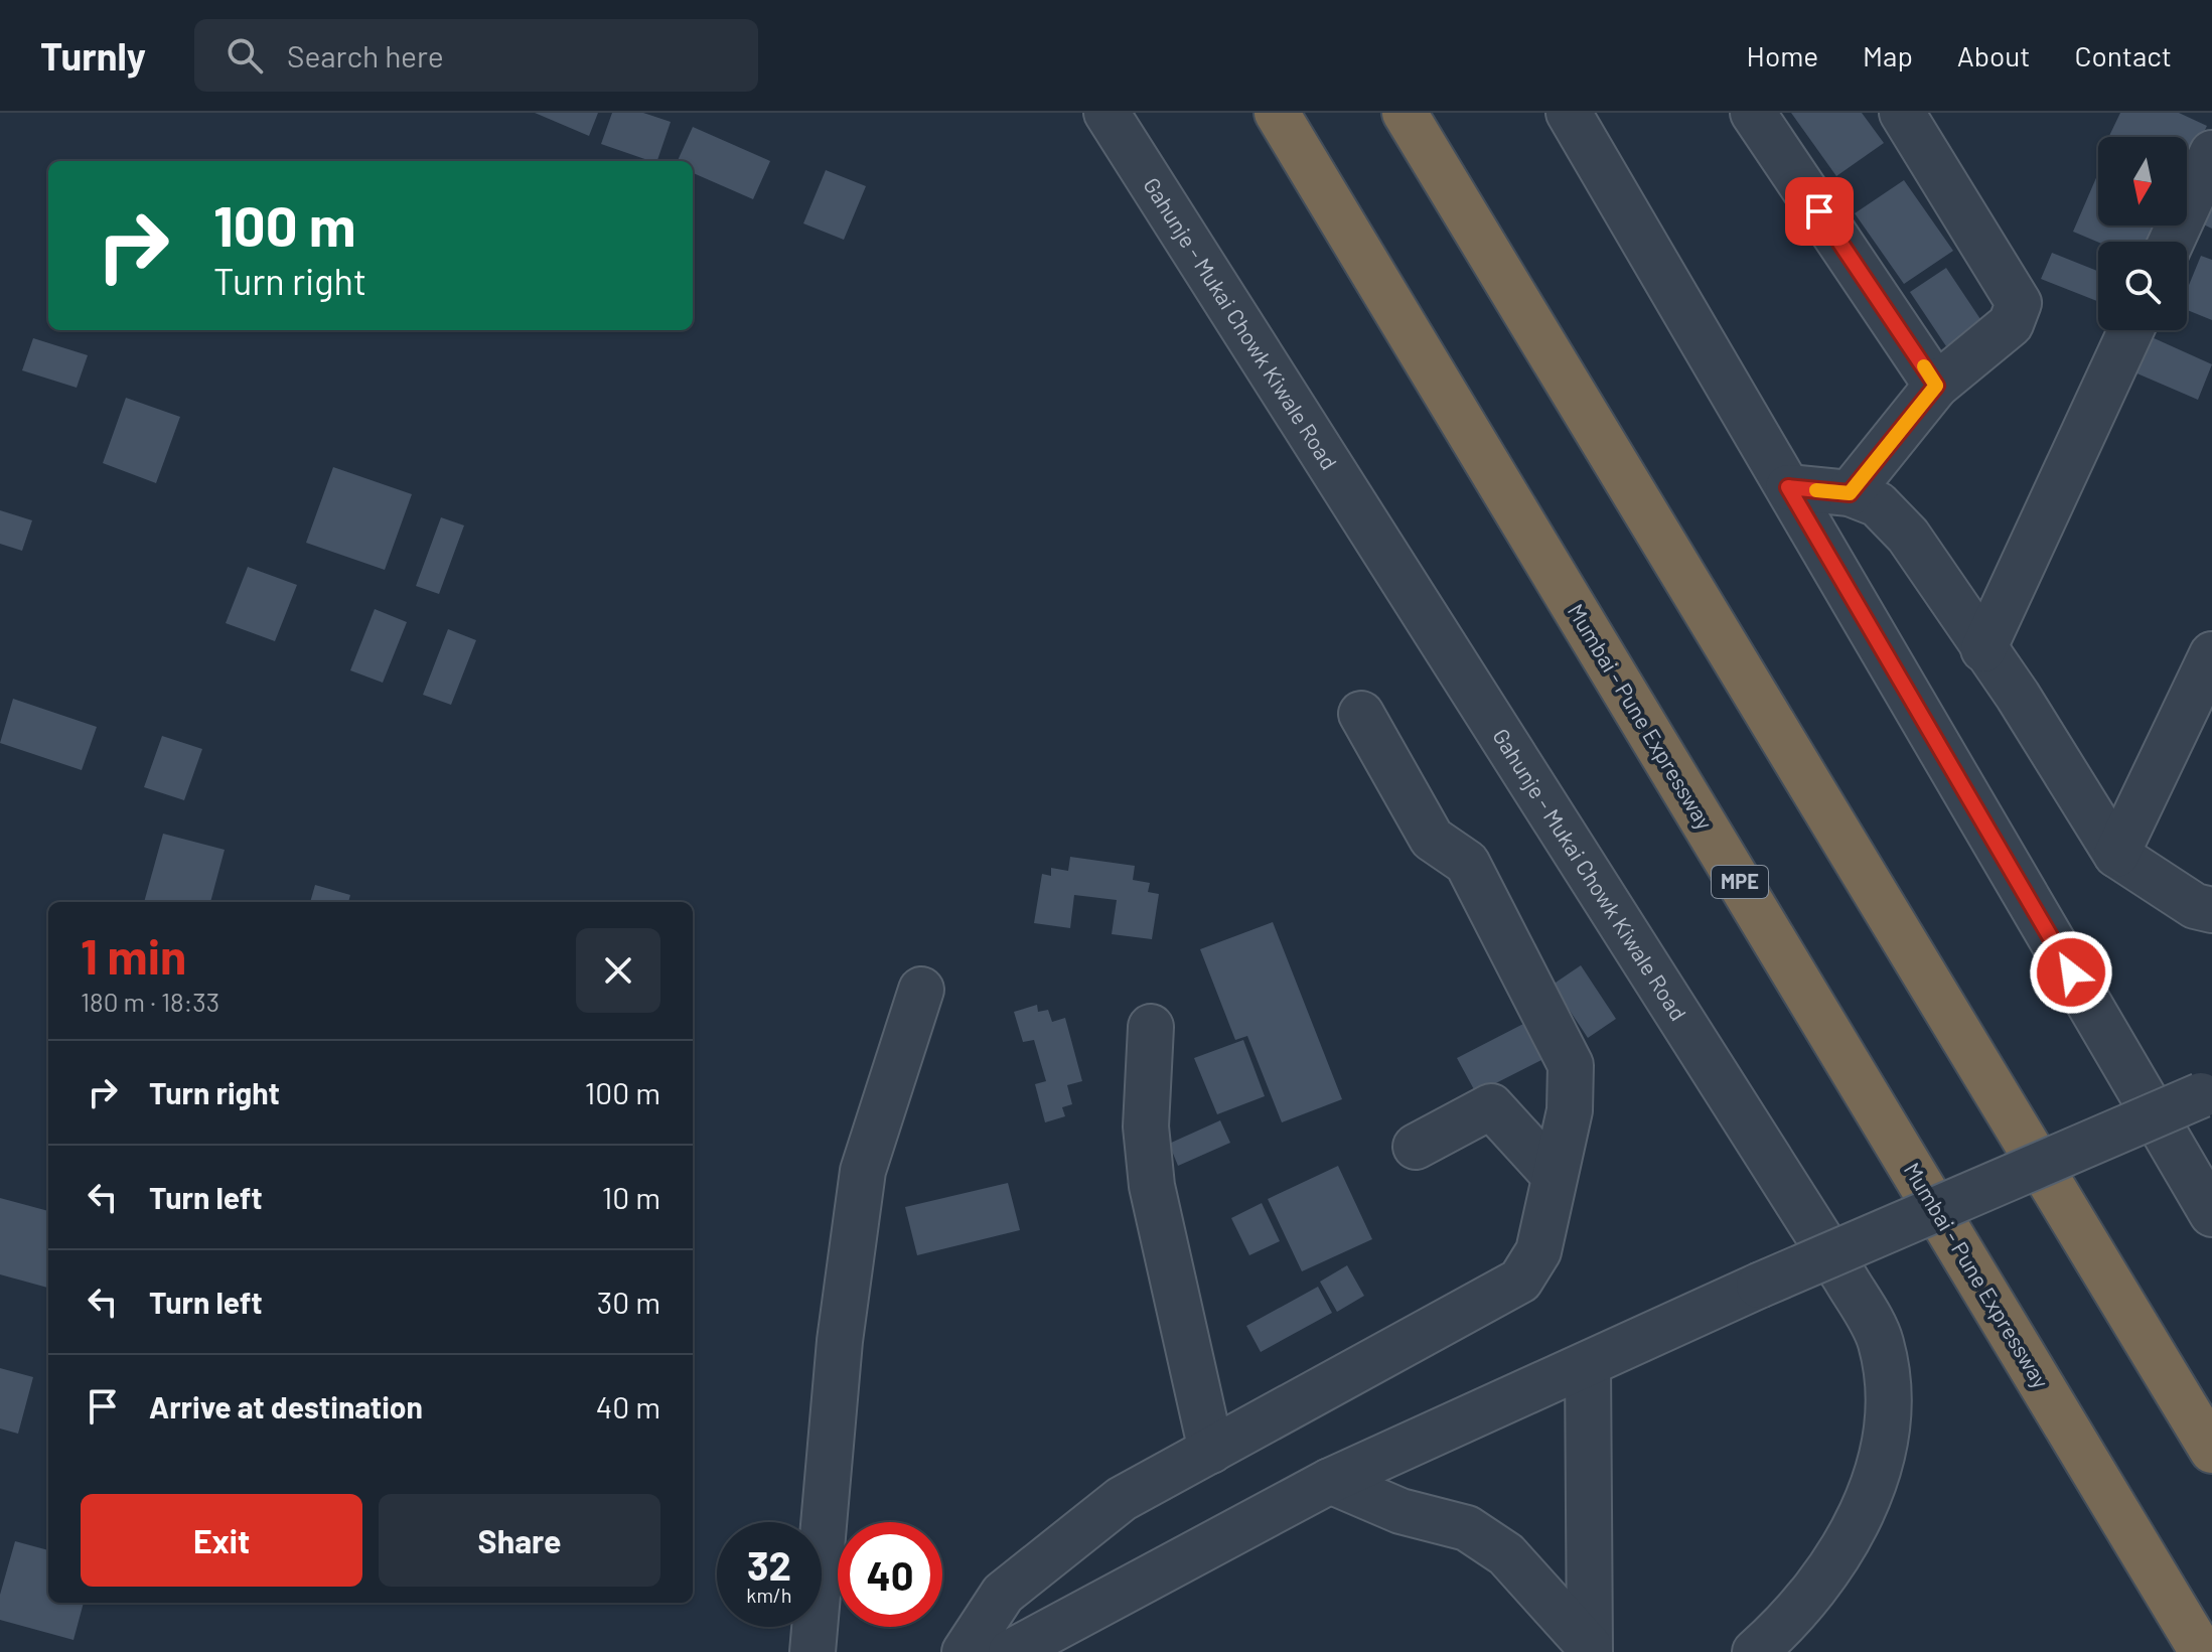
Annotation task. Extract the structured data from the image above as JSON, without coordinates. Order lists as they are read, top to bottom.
{
  "streets": {
    "highway": ["Mumbai - Pune Expressway", "MPE"],
    "street": ["Gahunje - Mukai Chowk Kiwale Road"]
  },
  "north": "bottom",
  "page": {
    "header": "Turnly",
    "search": "Search here",
    "nav": [
      "Home",
      "Map",
      "About",
      "Contact"
    ],
    "turn": ["100 m", "Turn right"],
    "heading": ["1 min", "180 m · 18:33"],
    "list": [
      {
        "name": "Turn right",
        "value": "100 m"
      },
      {
        "name": "Turn left",
        "value": "10 m"
      },
      {
        "name": "Turn left",
        "value": "30 m"
      },
      {
        "name": "Arrive at destination",
        "value": "40 m"
      }
    ],
    "buttons": ["Exit", "Share"],
    "speed": "32 km/h",
    "limit": "40"
  }
}
